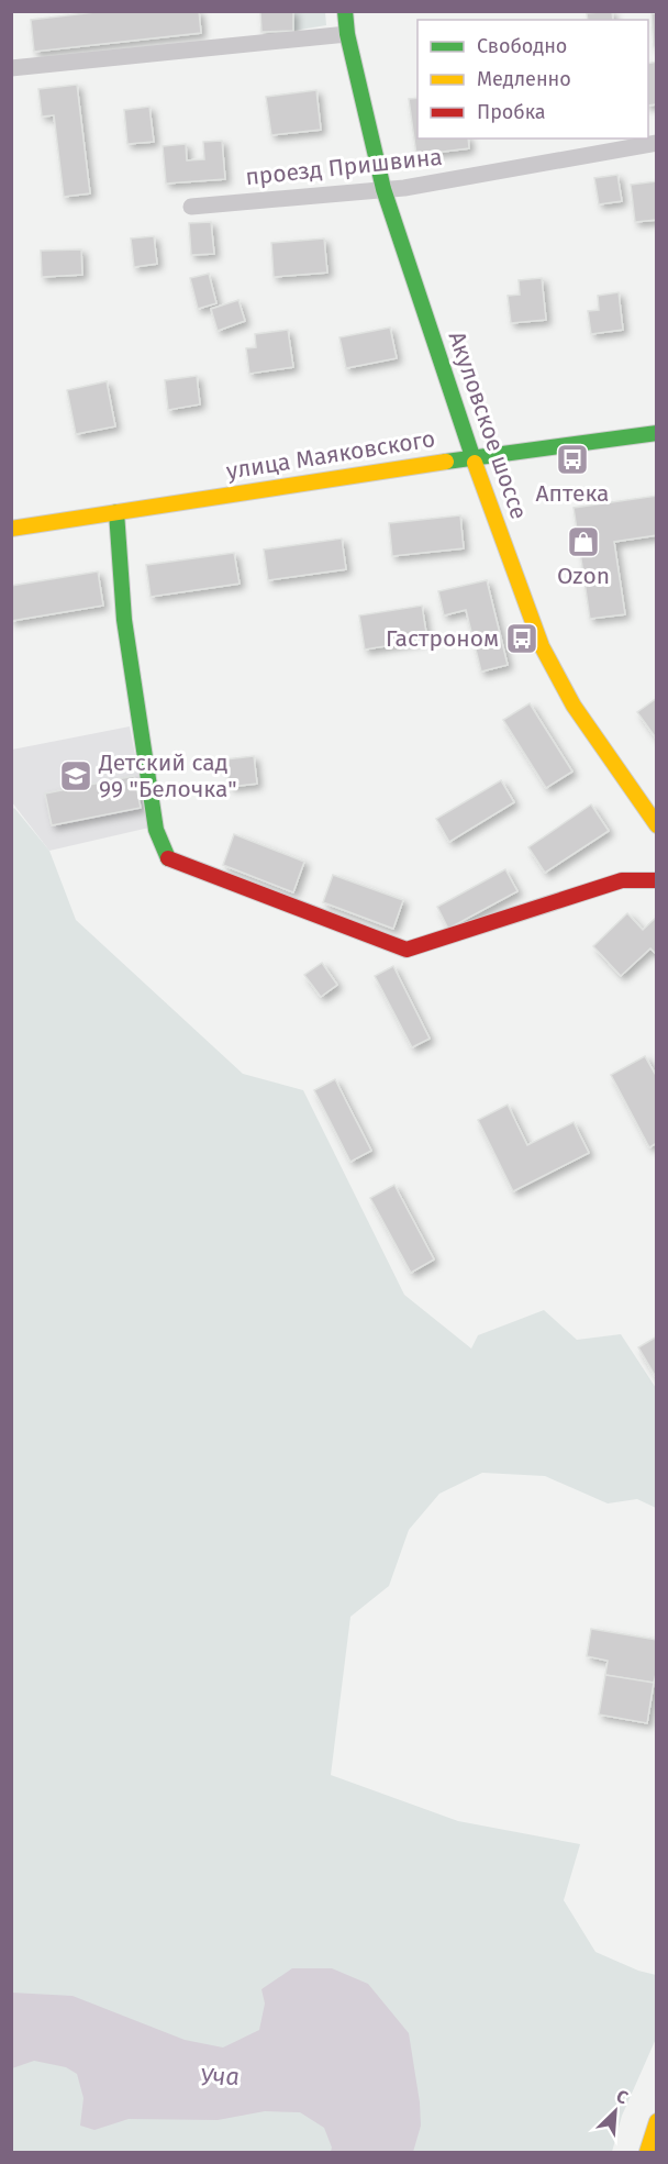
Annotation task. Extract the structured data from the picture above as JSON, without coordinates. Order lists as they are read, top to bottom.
{
  "streets": {
    "street": ["проезд Пришвина", "Акуловское шоссе", "улица Маяковского"]
  },
  "crossings": [
    ["проезд Пришвина", "Акуловское шоссе"],
    ["Акуловское шоссе", "улица Маяковского"]
  ],
  "water": ["Уча"],
  "places": {
    "bus stop": ["Аптека", "Гастроном"],
    "shop": ["Ozon"],
    "school or university": ["Детский сад 99 \"Белочка\""]
  },
  "legend": ["Свободно", "Медленно", "Пробка"],
  "north": "top right"
}
